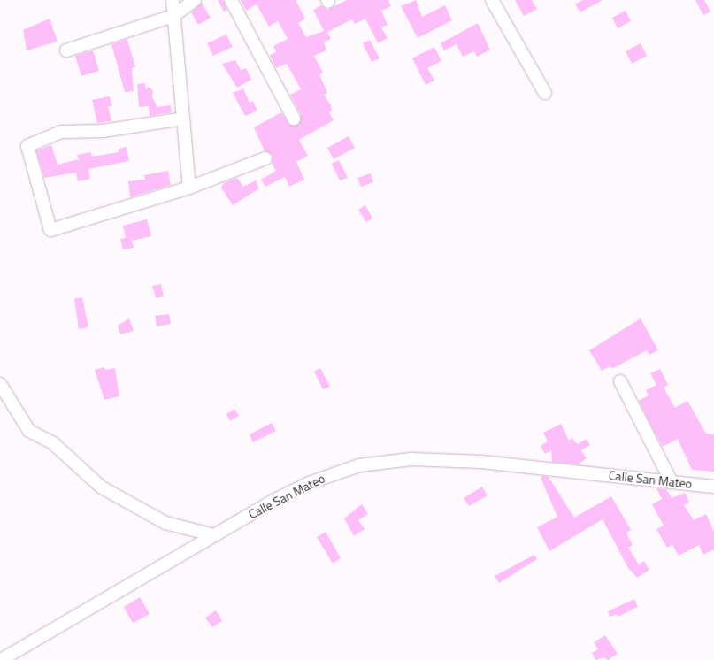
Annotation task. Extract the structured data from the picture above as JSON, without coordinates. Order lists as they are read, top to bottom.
{
  "streets": {
    "street": ["Calle San Mateo"]
  }
}
